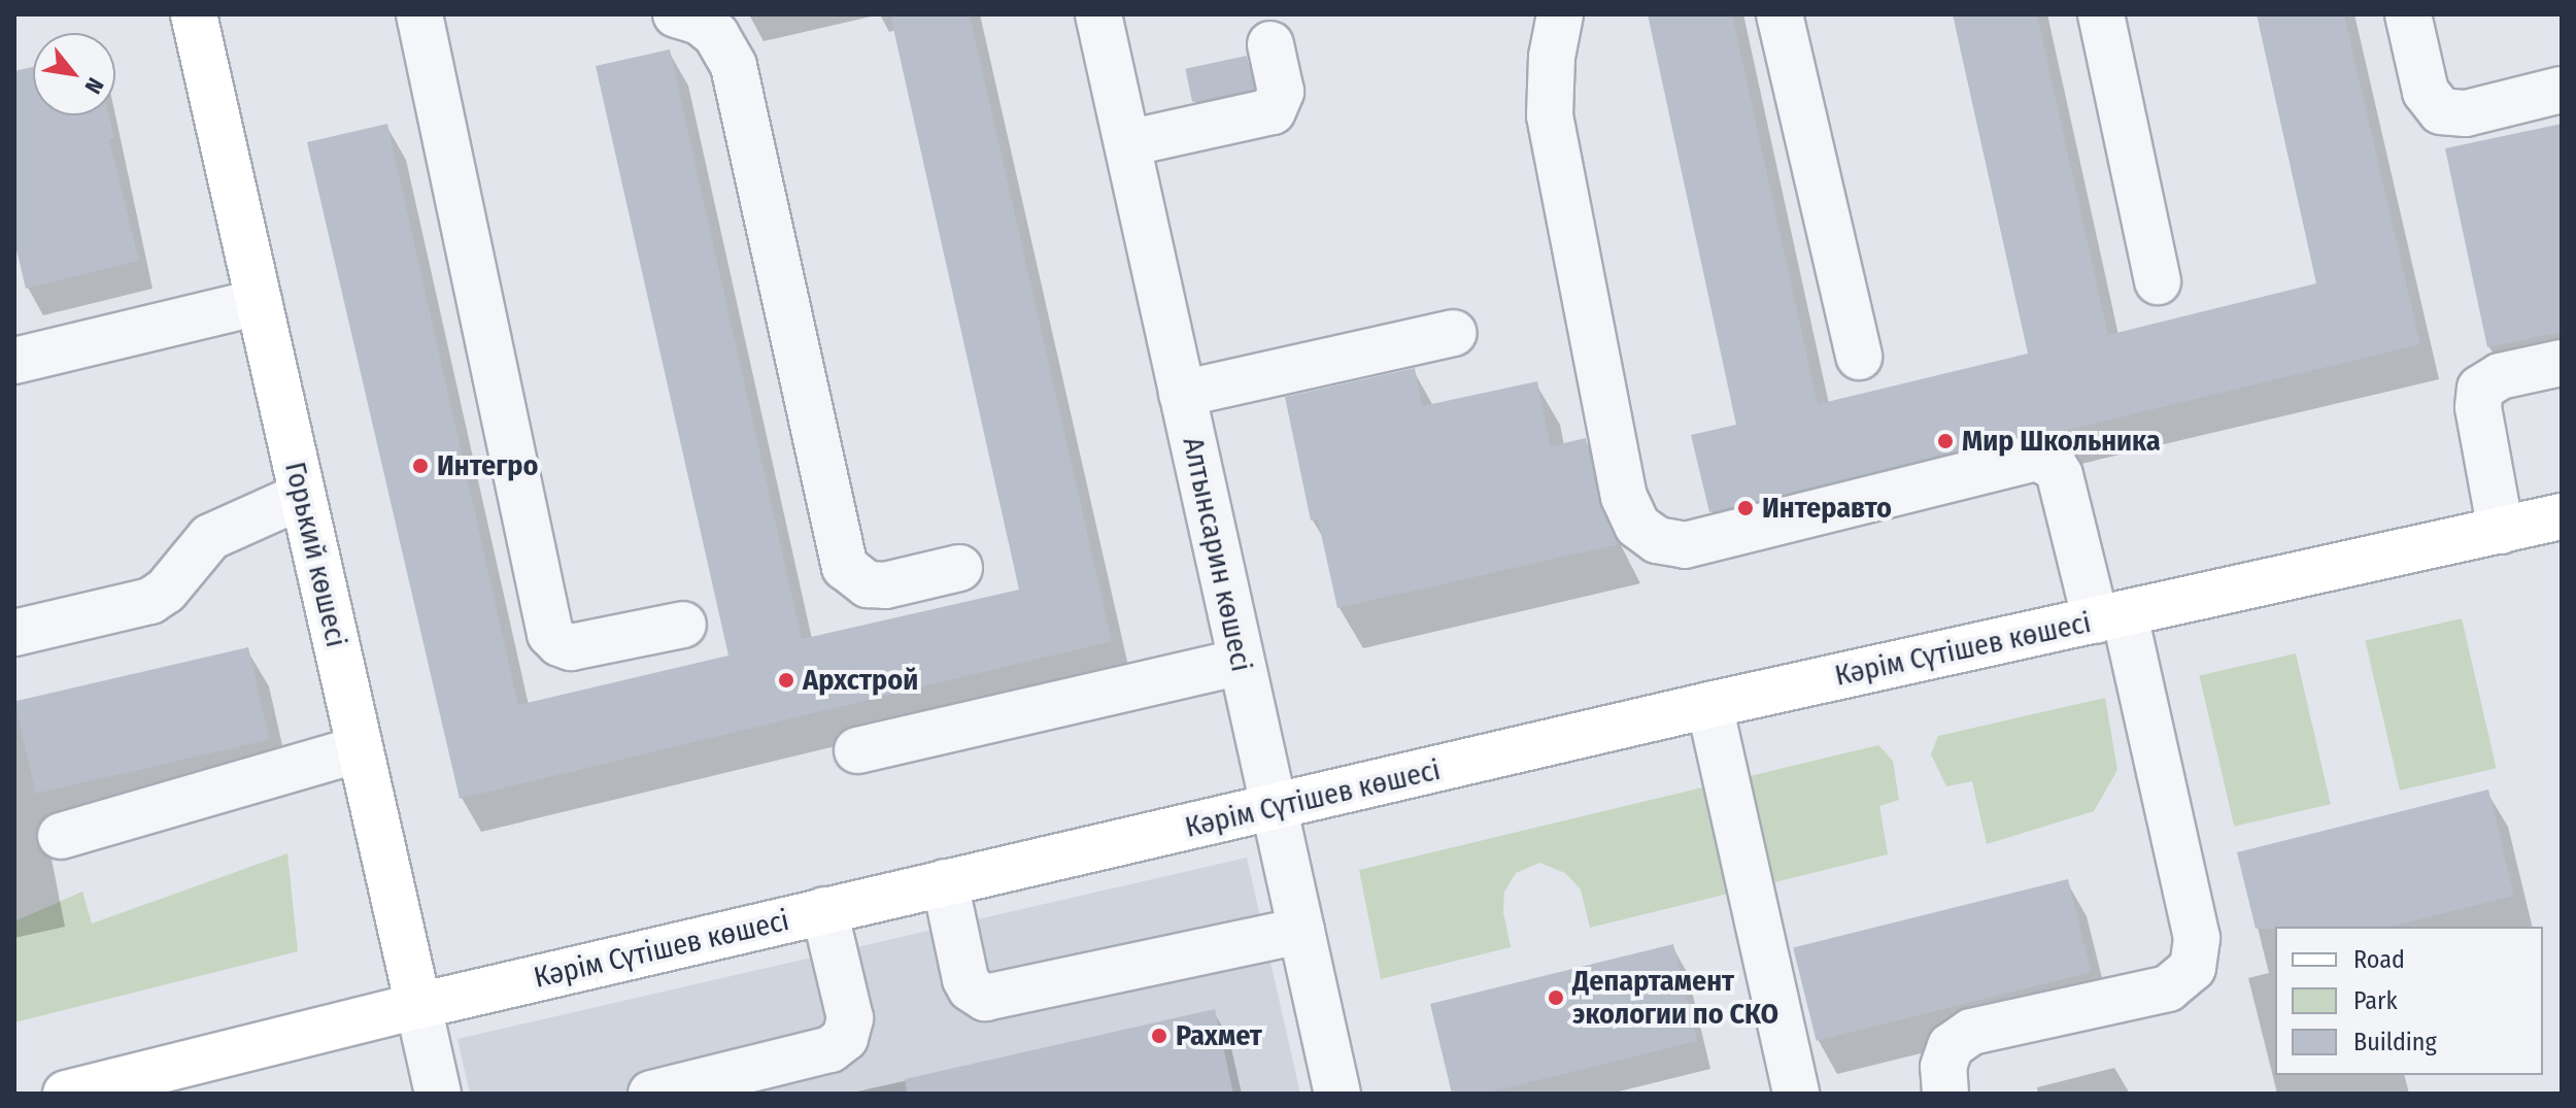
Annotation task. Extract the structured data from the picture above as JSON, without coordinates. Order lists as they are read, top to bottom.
{
  "streets": {
    "main road": ["Горький көшесі", "Кәрім Сүтішев көшесі"],
    "street": ["Алтынсарин көшесі"]
  },
  "crossings": [
    ["Горький көшесі", "Кәрім Сүтішев көшесі"],
    ["Алтынсарин көшесі", "Кәрім Сүтішев көшесі"]
  ],
  "places": [
    "Мир Школьника",
    "Интегро",
    "Интеравто",
    "Архстрой",
    "Департамент экологии по СКО",
    "Рахмет"
  ],
  "legend": ["Road", "Park", "Building"],
  "north": "bottom right"
}
